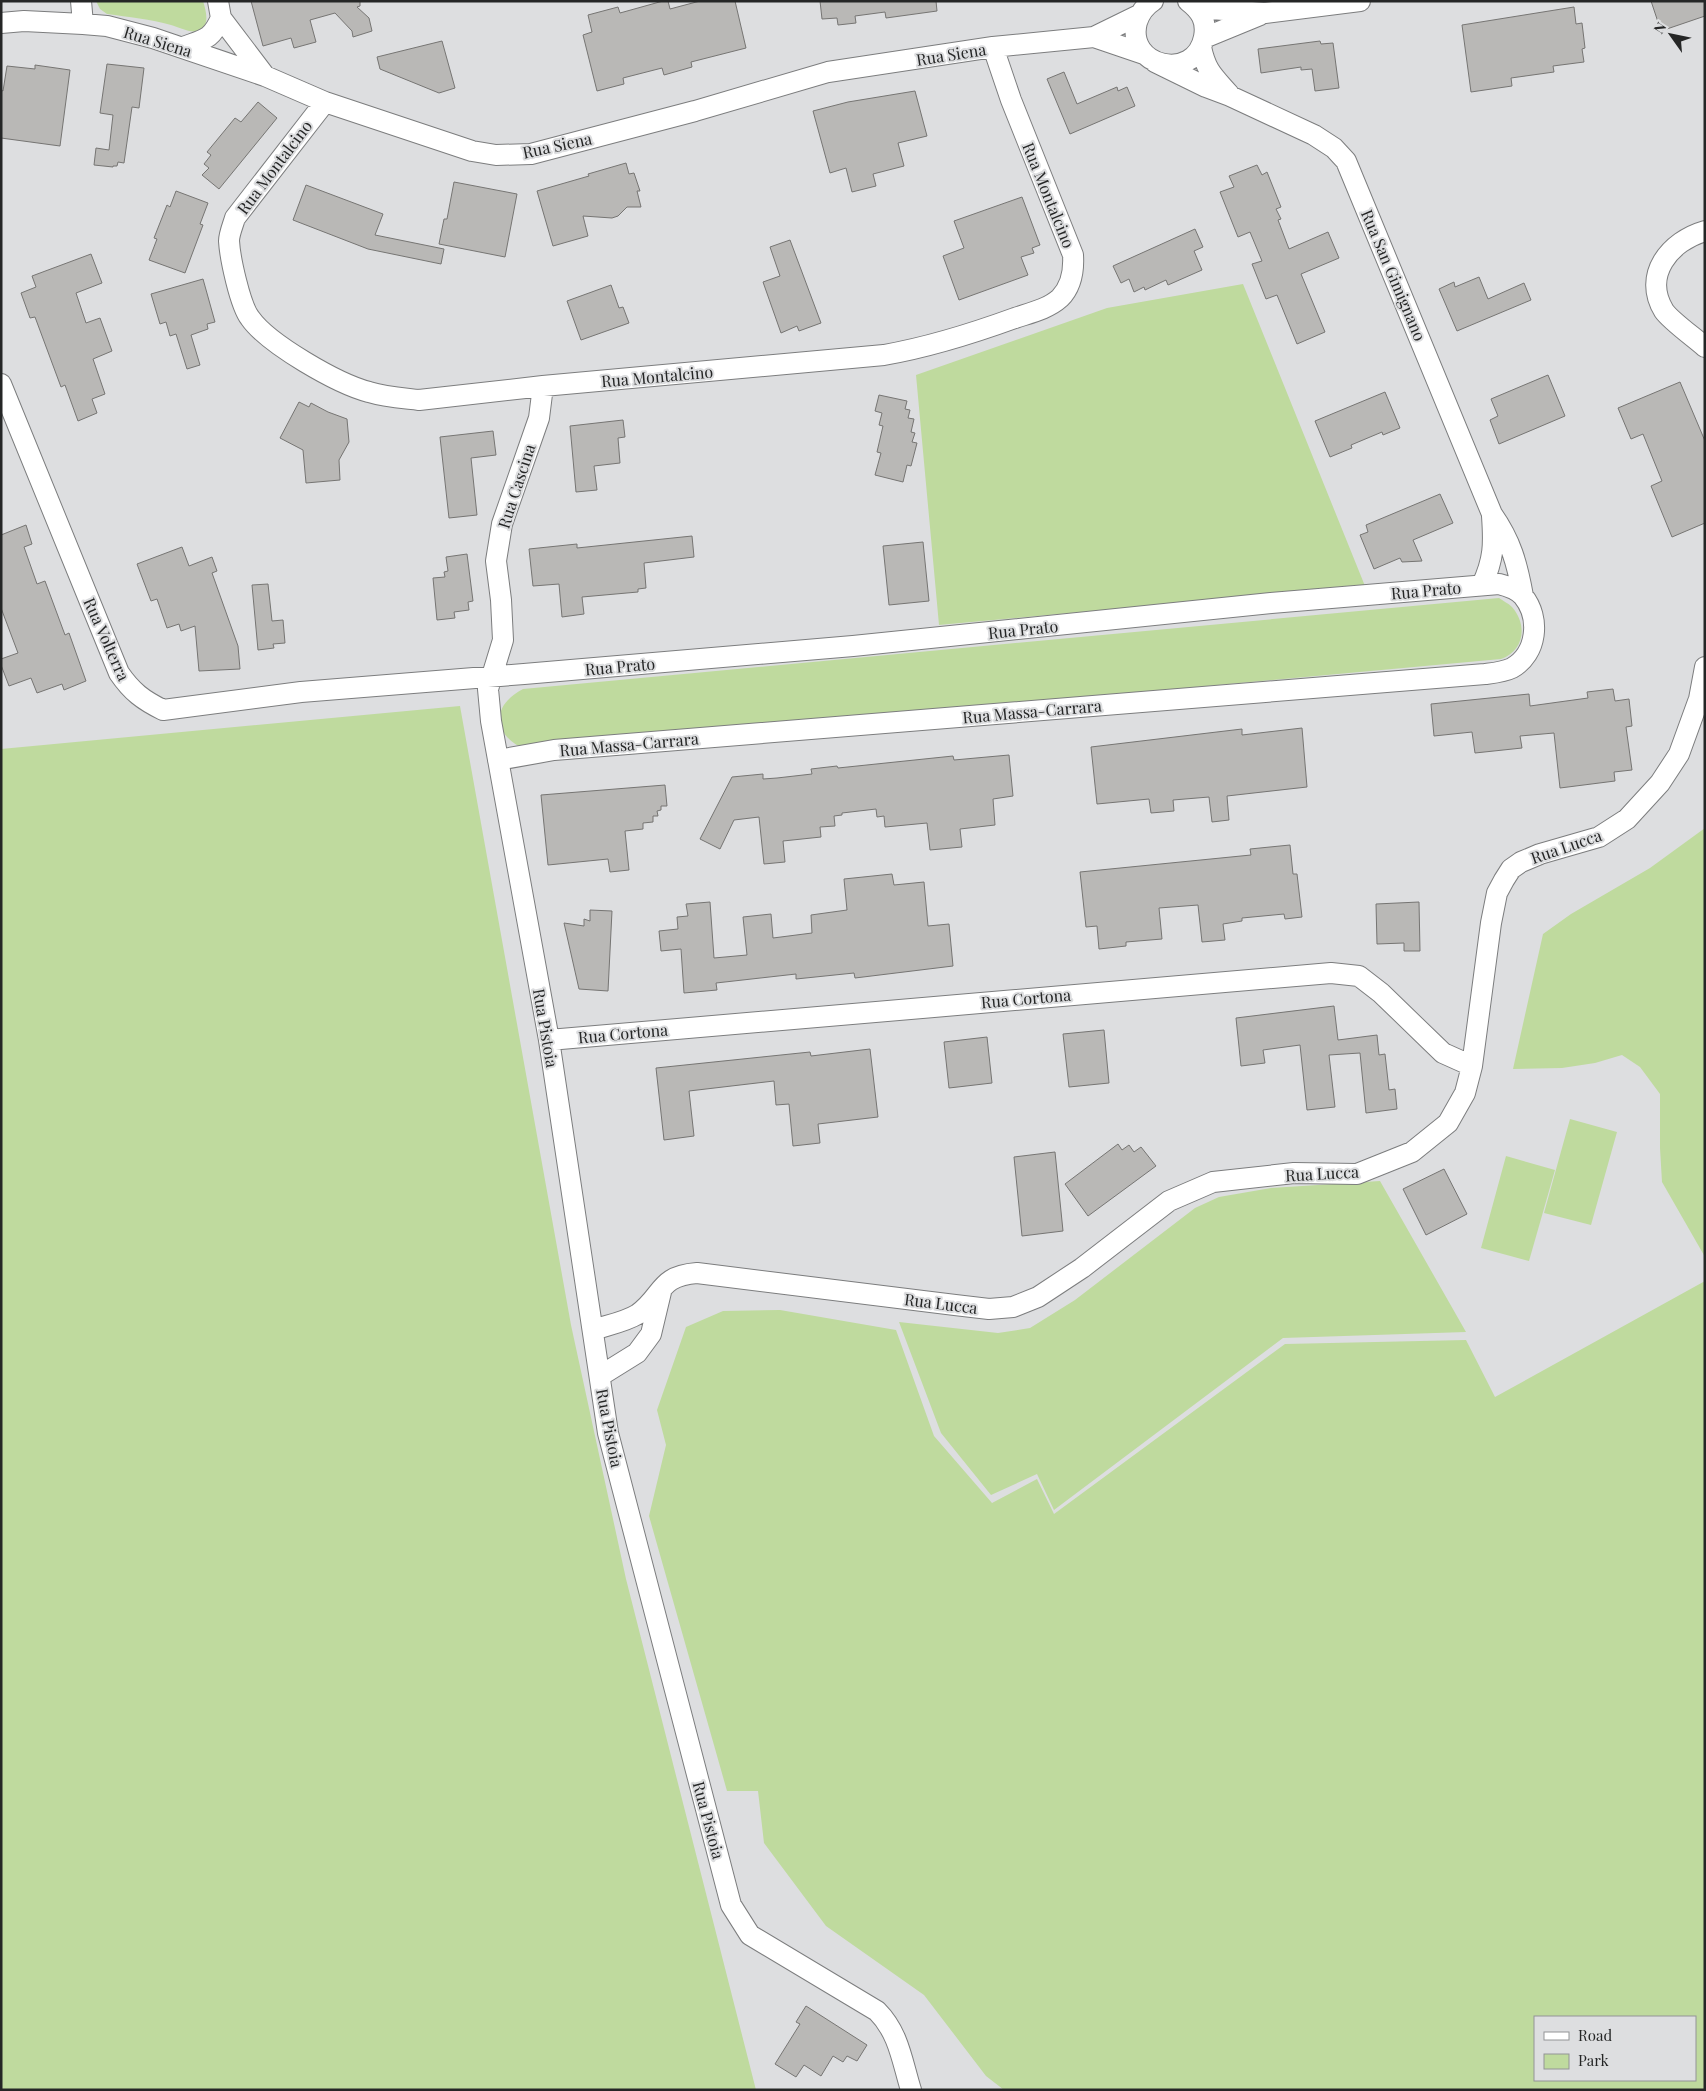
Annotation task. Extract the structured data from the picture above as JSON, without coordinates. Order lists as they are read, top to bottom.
{
  "streets": {
    "street": [
      "Rua Siena",
      "Rua Montalcino",
      "Rua San Gimignano",
      "Rua Cascina",
      "Rua Prato",
      "Rua Volterra",
      "Rua Massa-Carrara",
      "Rua Lucca",
      "Rua Cortona",
      "Rua Pistoia"
    ]
  },
  "crossings": [
    ["Rua Siena", "Rua Montalcino"],
    ["Rua Siena", "Rua San Gimignano"],
    ["Rua Montalcino", "Rua Cascina"],
    ["Rua San Gimignano", "Rua Prato"],
    ["Rua San Gimignano", "Rua Massa-Carrara"],
    ["Rua Cascina", "Rua Prato"],
    ["Rua Cascina", "Rua Volterra"],
    ["Rua Cascina", "Rua Pistoia"],
    ["Rua Prato", "Rua Volterra"],
    ["Rua Prato", "Rua Massa-Carrara"],
    ["Rua Prato", "Rua Pistoia"],
    ["Rua Volterra", "Rua Pistoia"],
    ["Rua Massa-Carrara", "Rua Pistoia"],
    ["Rua Lucca", "Rua Cortona"],
    ["Rua Lucca", "Rua Pistoia"],
    ["Rua Cortona", "Rua Pistoia"]
  ],
  "legend": ["Road", "Park"],
  "north": "top left"
}
